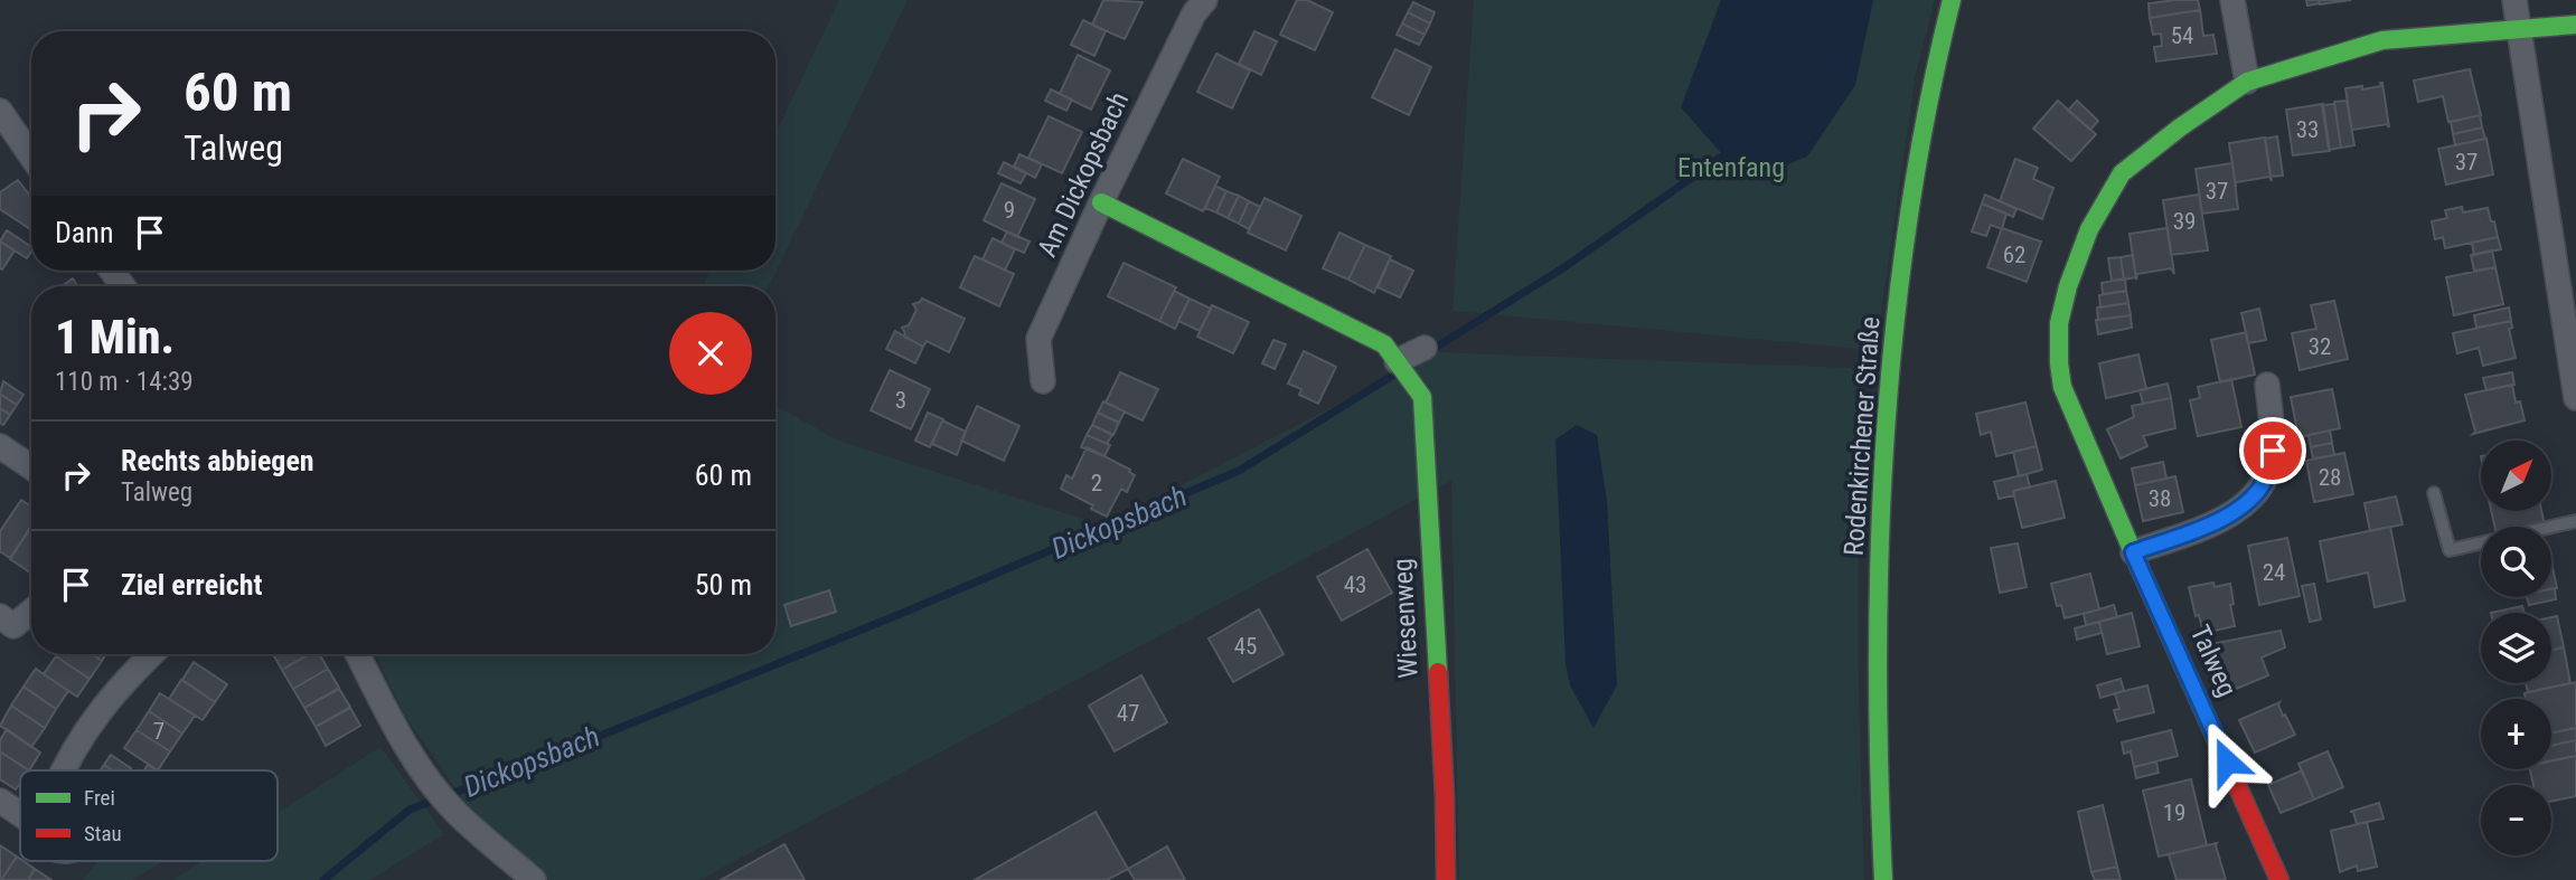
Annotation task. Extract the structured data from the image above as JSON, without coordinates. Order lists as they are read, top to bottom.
{
  "streets": {
    "street": [
      "Am Dickopsbach",
      "Rodenkirchener Straße",
      "Wiesenweg",
      "Talweg"
    ]
  },
  "crossings": [
    ["Am Dickopsbach", "Wiesenweg"]
  ],
  "water": ["Dickopsbach"],
  "parks": ["Entenfang"],
  "house_numbers": [
    "54",
    "33",
    "37",
    "37",
    "9",
    "39",
    "62",
    "32",
    "3",
    "28",
    "2",
    "38",
    "24",
    "43",
    "45",
    "47",
    "7",
    "19"
  ],
  "legend": ["Frei", "Stau"],
  "north": "top right",
  "page": {
    "turn": ["60 m", "Talweg"],
    "then": "Dann",
    "heading": ["1 Min.", "110 m · 14:39"],
    "list": [
      {
        "name": "Rechts abbiegen",
        "note": "Talweg",
        "value": "60 m"
      },
      {
        "name": "Ziel erreicht",
        "value": "50 m"
      }
    ],
    "map_buttons": ["+", "−"]
  }
}
